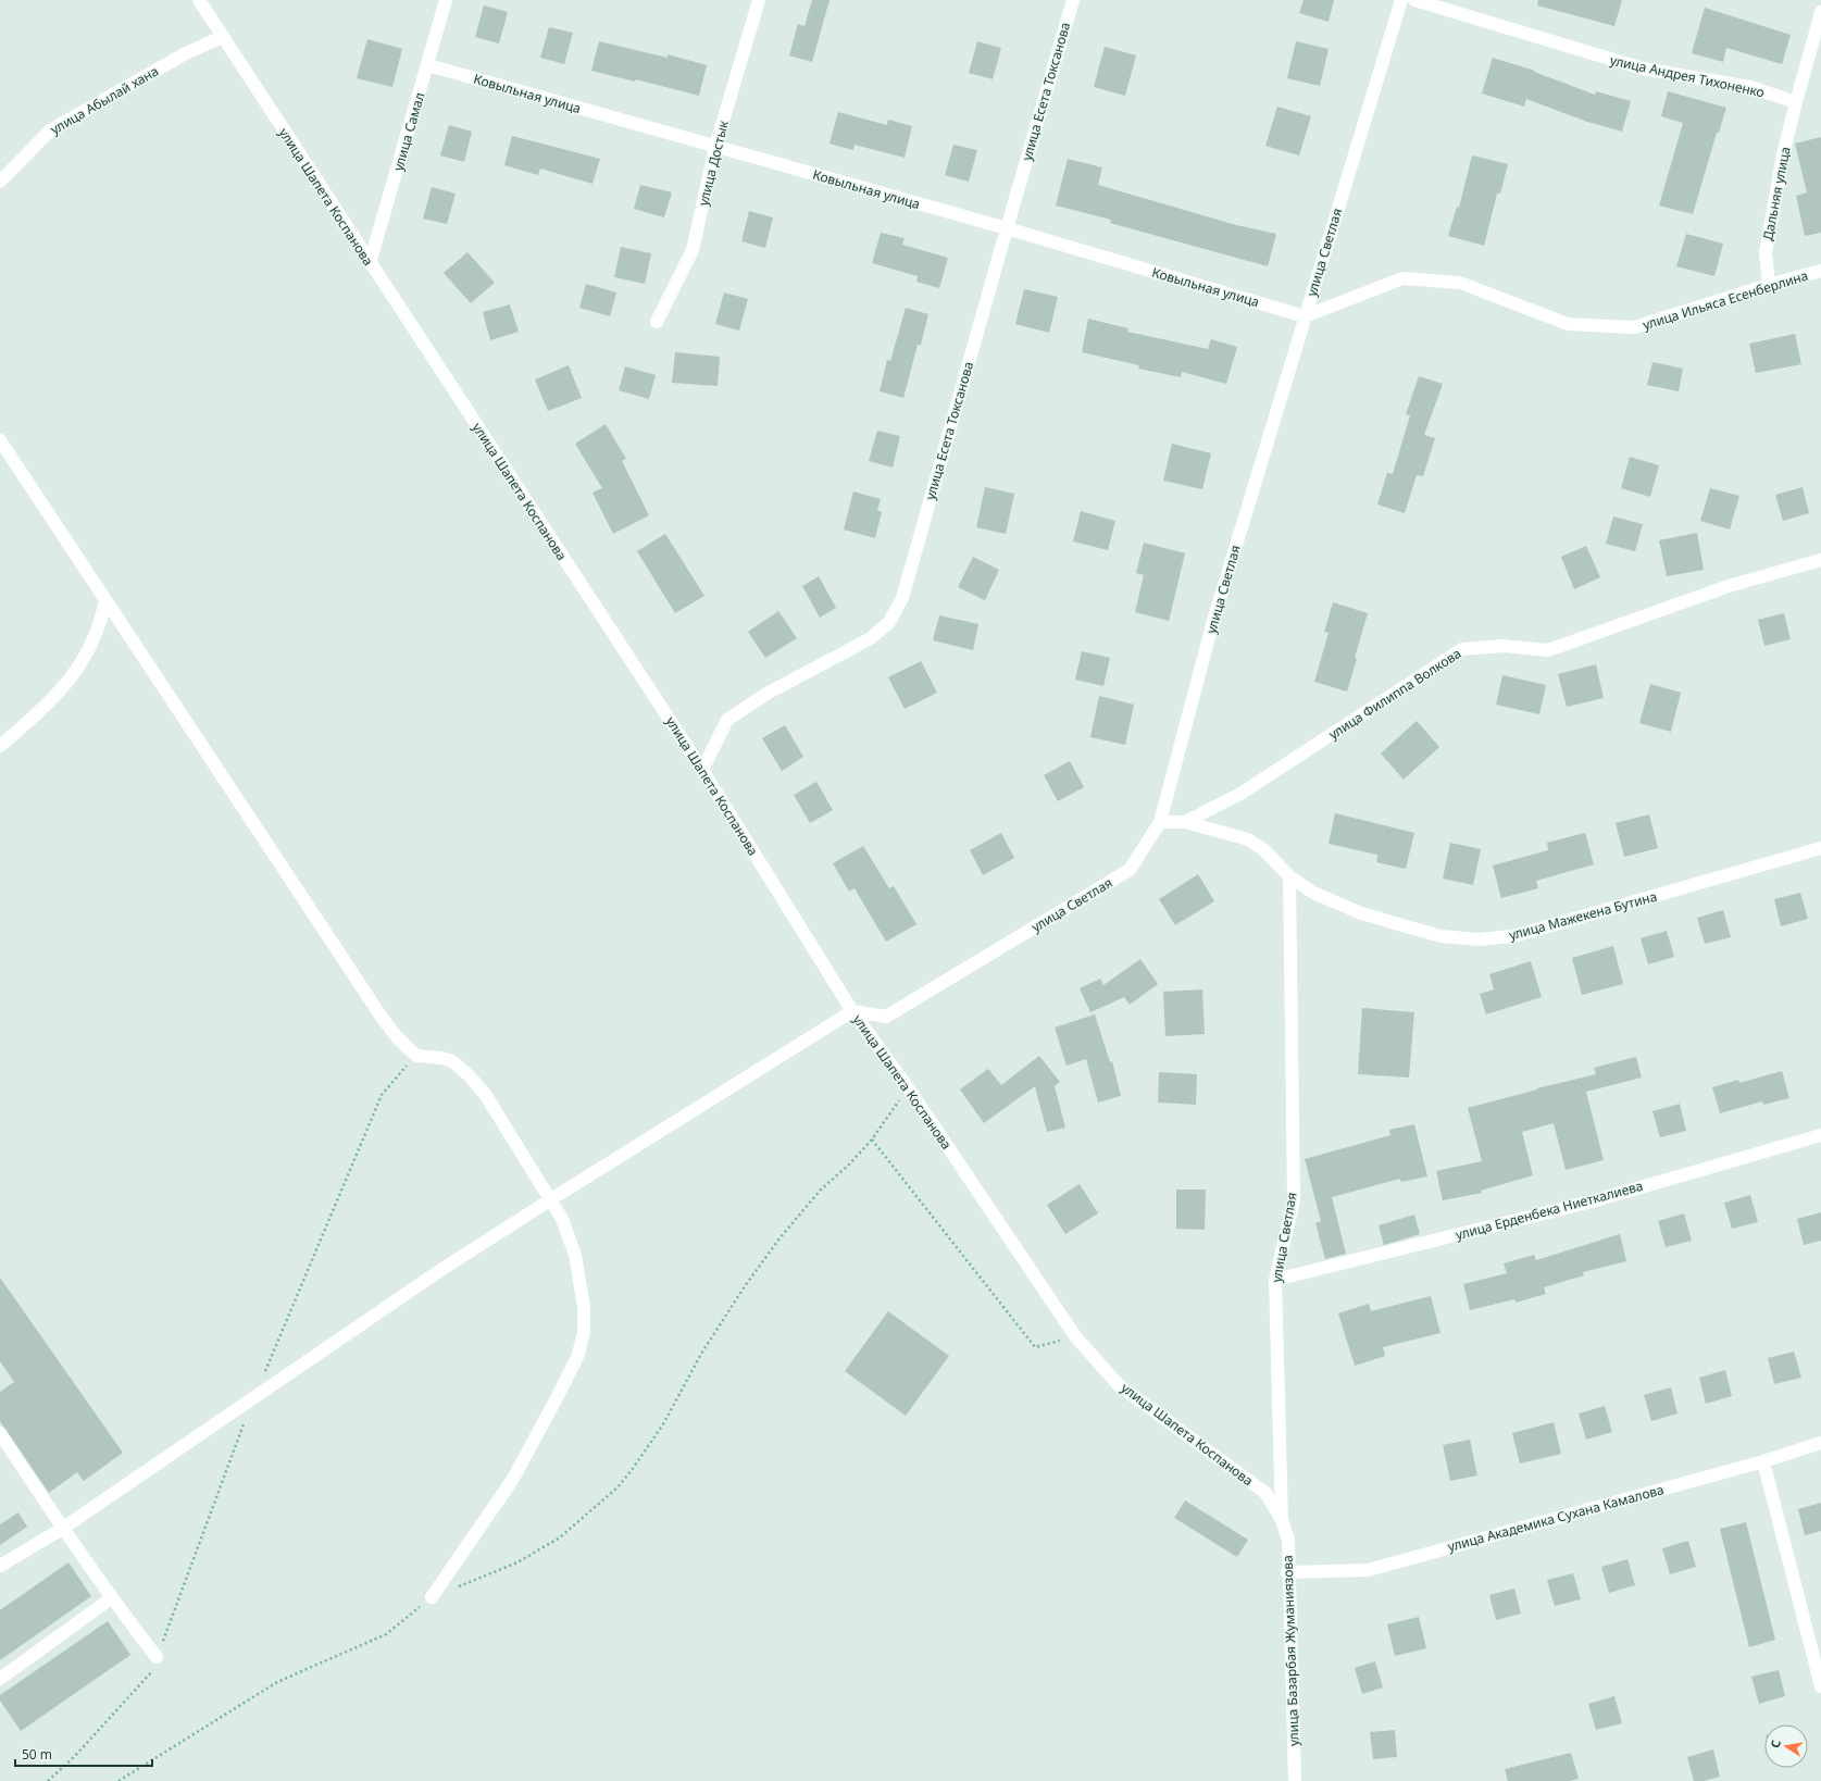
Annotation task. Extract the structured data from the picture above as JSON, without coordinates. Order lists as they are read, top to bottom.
{
  "streets": {
    "street": [
      "улица Андрея Тихоненко",
      "улица Есета Токсанова",
      "Ковыльная улица",
      "улица Абылай хана",
      "улица Самал",
      "улица Достык",
      "Дальняя улица",
      "улица Шапета Коспанова",
      "улица Светлая",
      "улица Ильяса Есенберлина",
      "улица Филиппа Волкова",
      "улица Мажекена Бутина",
      "улица Ерденбека Ниеткалиева",
      "улица Академика Сухана Камалова",
      "улица Базарбая Жуманиязова"
    ]
  },
  "crossings": [
    ["улица Андрея Тихоненко", "Дальняя улица"],
    ["улица Есета Токсанова", "Ковыльная улица"],
    ["улица Есета Токсанова", "улица Шапета Коспанова"],
    ["Ковыльная улица", "улица Самал"],
    ["Ковыльная улица", "улица Достык"],
    ["Ковыльная улица", "улица Светлая"],
    ["Ковыльная улица", "улица Ильяса Есенберлина"],
    ["улица Абылай хана", "улица Шапета Коспанова"],
    ["улица Самал", "улица Шапета Коспанова"],
    ["Дальняя улица", "улица Ильяса Есенберлина"],
    ["улица Шапета Коспанова", "улица Светлая"],
    ["улица Шапета Коспанова", "улица Базарбая Жуманиязова"],
    ["улица Светлая", "улица Ильяса Есенберлина"],
    ["улица Светлая", "улица Мажекена Бутина"],
    ["улица Светлая", "улица Ерденбека Ниеткалиева"],
    ["улица Светлая", "улица Базарбая Жуманиязова"],
    ["улица Филиппа Волкова", "улица Мажекена Бутина"],
    ["улица Академика Сухана Камалова", "улица Базарбая Жуманиязова"]
  ],
  "scale_bar": "50 m",
  "north": "left"
}
